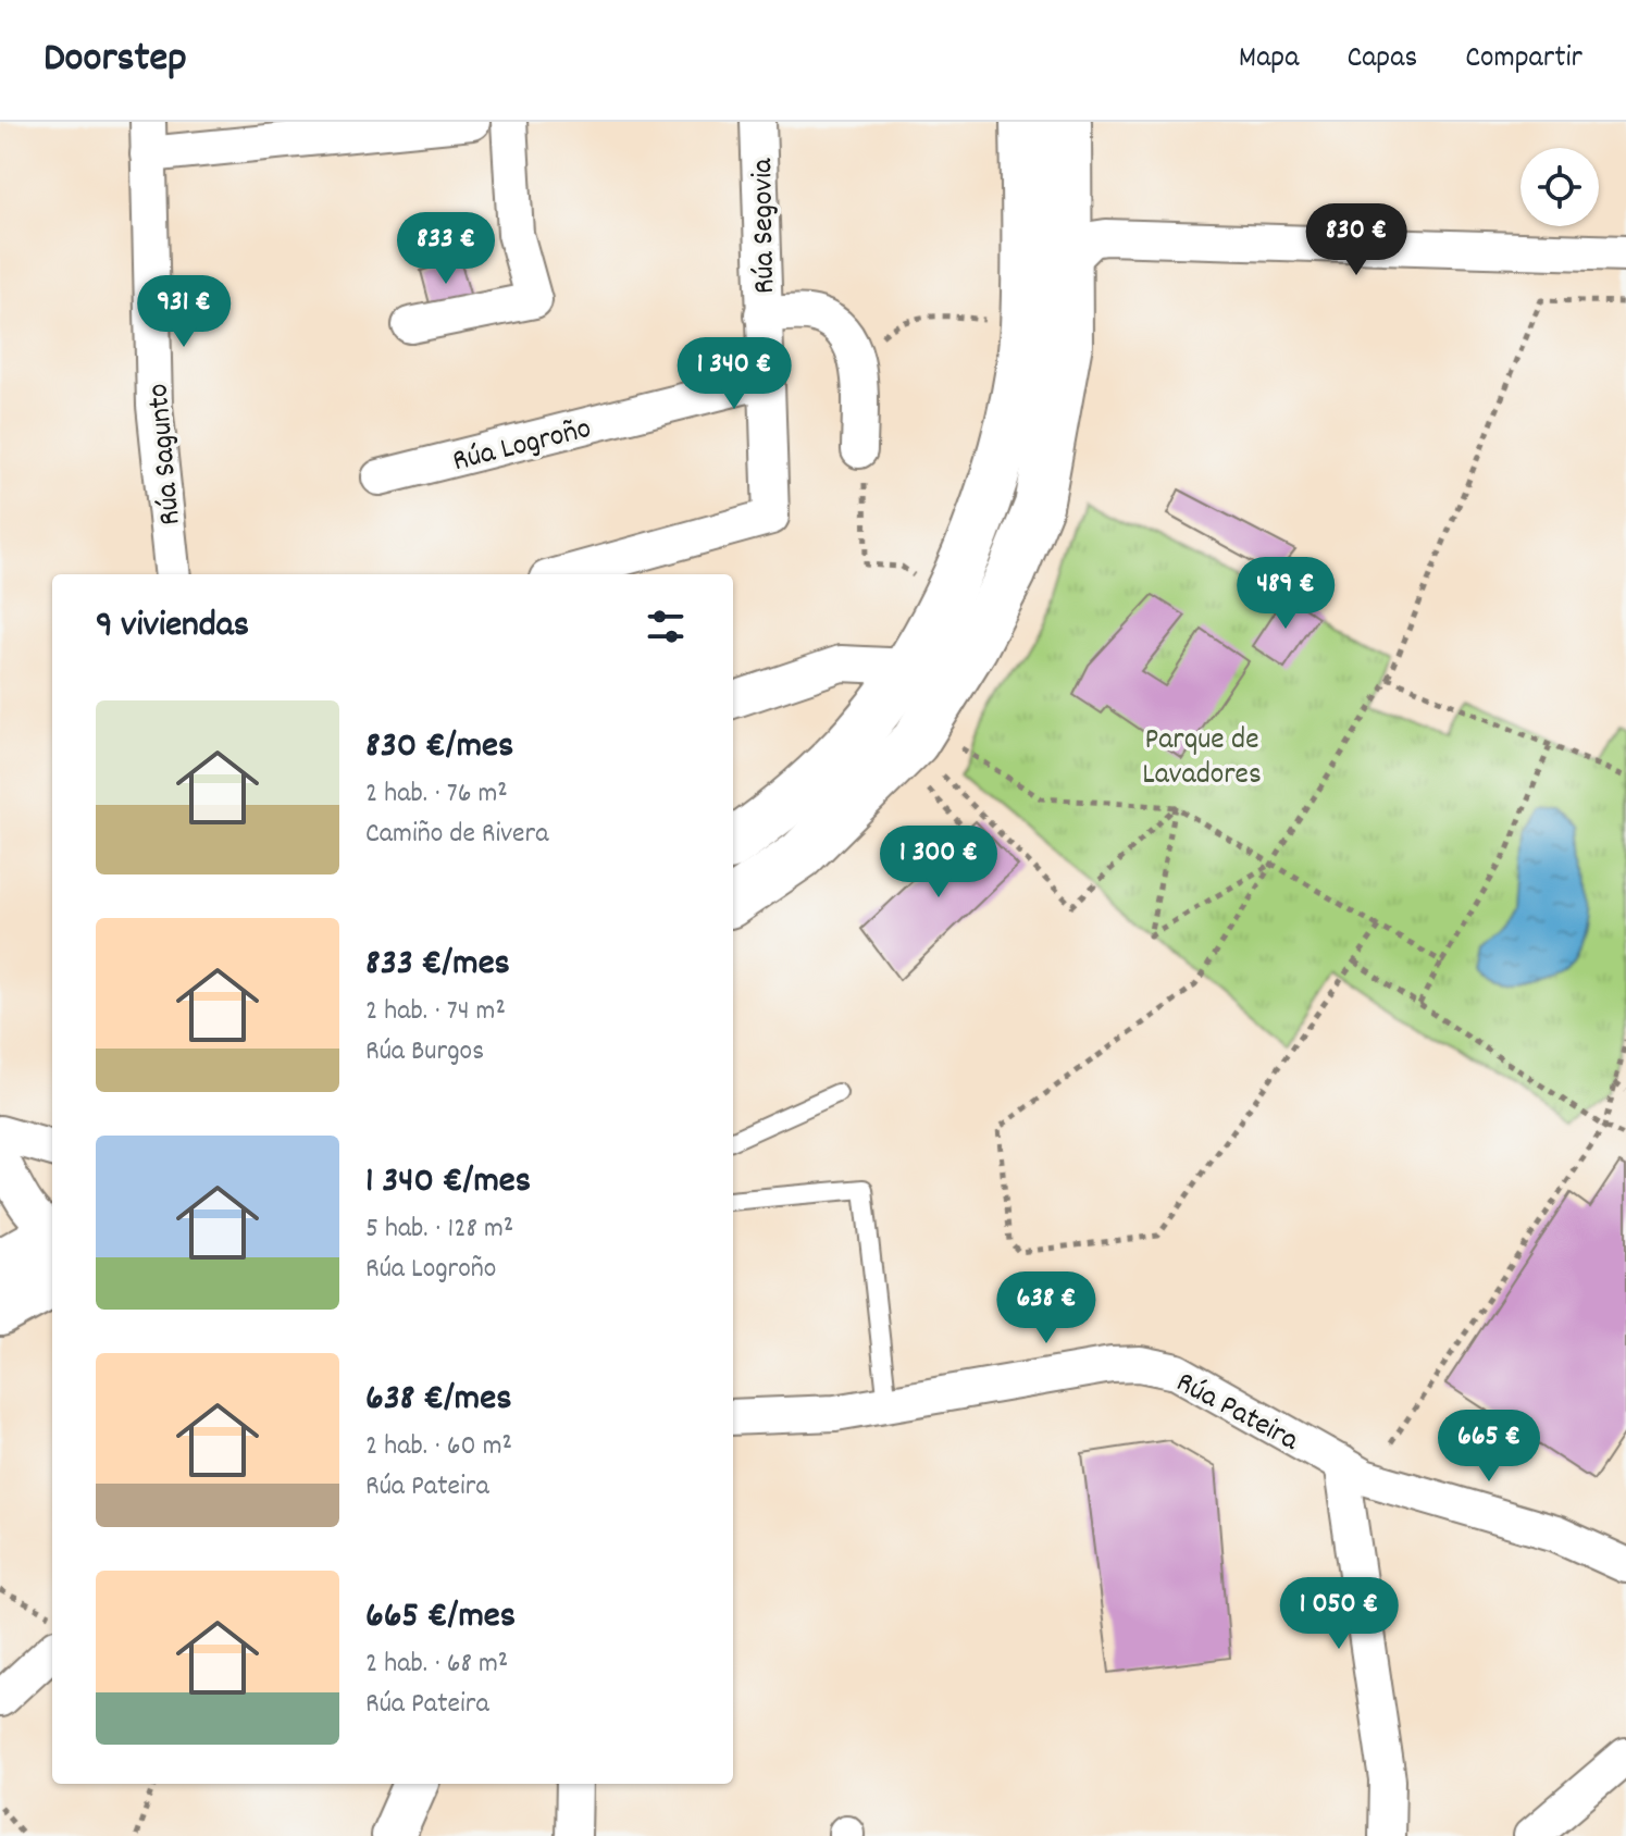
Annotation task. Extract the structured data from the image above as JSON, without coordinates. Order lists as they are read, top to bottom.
{
  "streets": {
    "street": [
      "Rúa Segovia",
      "Rúa Logroño",
      "Rúa Sagunto",
      "Rúa Pateira"
    ]
  },
  "crossings": [
    ["Rúa Segovia", "Rúa Logroño"]
  ],
  "parks": ["Parque de Lavadores"],
  "page": {
    "header": "Doorstep",
    "nav": ["Mapa", "Capas", "Compartir"],
    "price": [
      "830 €",
      "833 €",
      "931 €",
      "1 340 €",
      "489 €",
      "1 300 €",
      "638 €",
      "665 €",
      "1 050 €"
    ],
    "heading": "9 viviendas",
    "list": [
      {
        "name": "830 €/mes",
        "note": "2 hab. · 76 m² · Camiño de Rivera"
      },
      {
        "name": "833 €/mes",
        "note": "2 hab. · 74 m² · Rúa Burgos"
      },
      {
        "name": "1 340 €/mes",
        "note": "5 hab. · 128 m² · Rúa Logroño"
      },
      {
        "name": "638 €/mes",
        "note": "2 hab. · 60 m² · Rúa Pateira"
      },
      {
        "name": "665 €/mes",
        "note": "2 hab. · 68 m² · Rúa Pateira"
      }
    ]
  }
}
